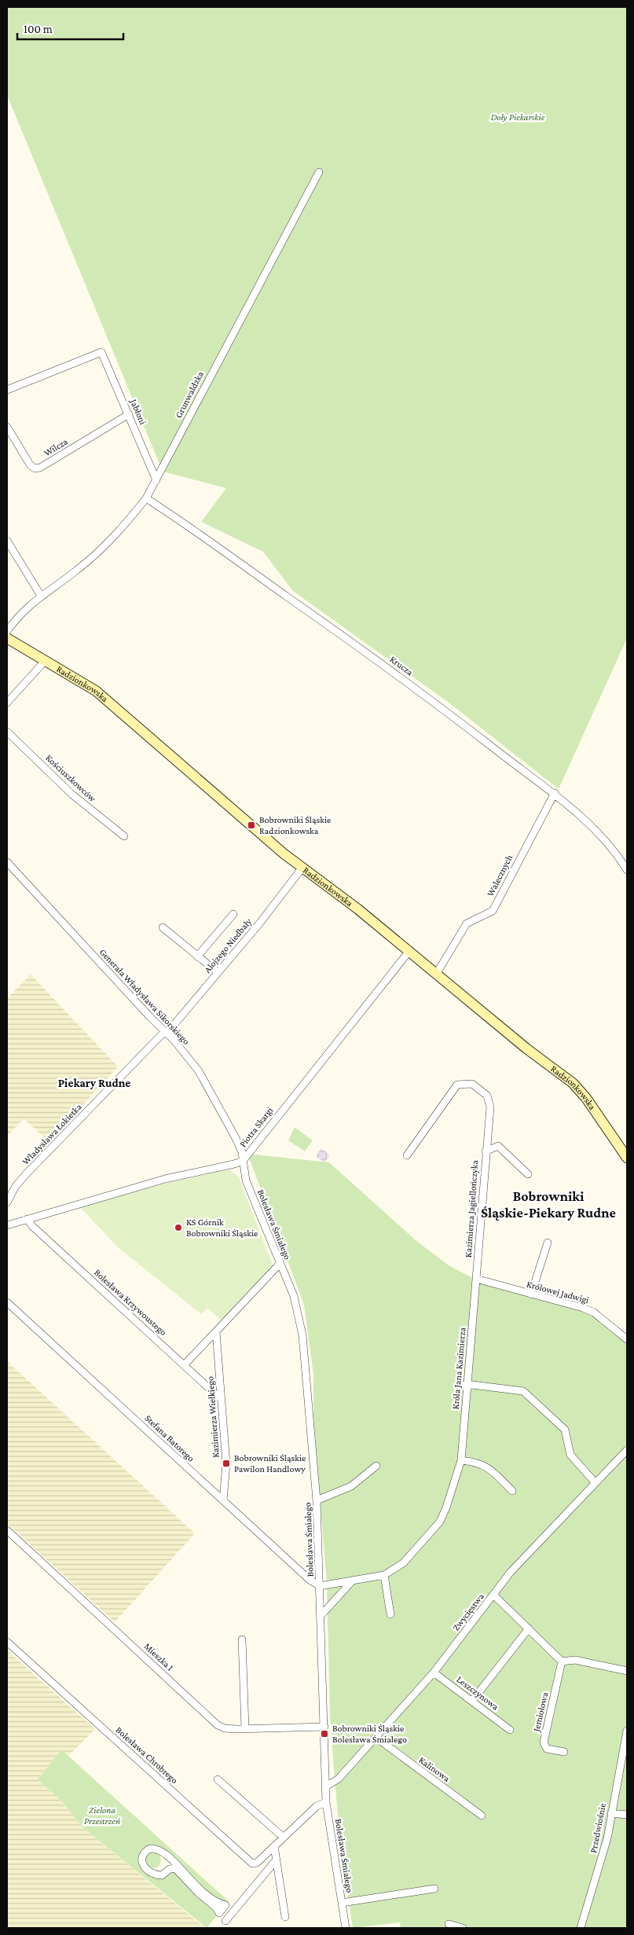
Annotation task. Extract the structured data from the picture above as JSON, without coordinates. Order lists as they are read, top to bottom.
{
  "streets": {
    "street": [
      "Grunwaldzka",
      "Jabłoni",
      "Wilcza",
      "Krucza",
      "Radzionkowska",
      "Kościuszkowców",
      "Walecznych",
      "Alojzego Niedbały",
      "Generała Władysława Sikorskiego",
      "Piotra Skargi",
      "Władysława Łokietka",
      "Kazimierza Jagiellończyka",
      "Bolesława Śmiałego",
      "Królowej Jadwigi",
      "Bolesława Krzywoustego",
      "Króla Jana Kazimierza",
      "Kazimierza Wielkiego",
      "Stefana Batorego",
      "Zwycięstwa",
      "Mieszka I",
      "Leszczynowa",
      "Jemiołowa",
      "Bolesława Chrobrego",
      "Kalinowa",
      "Przedwiośnie"
    ]
  },
  "crossings": [
    ["Grunwaldzka", "Jabłoni"],
    ["Grunwaldzka", "Krucza"],
    ["Jabłoni", "Wilcza"],
    ["Krucza", "Walecznych"],
    ["Radzionkowska", "Walecznych"],
    ["Radzionkowska", "Alojzego Niedbały"],
    ["Radzionkowska", "Piotra Skargi"],
    ["Alojzego Niedbały", "Generała Władysława Sikorskiego"],
    ["Alojzego Niedbały", "Władysława Łokietka"],
    ["Generała Władysława Sikorskiego", "Piotra Skargi"],
    ["Generała Władysława Sikorskiego", "Władysława Łokietka"],
    ["Generała Władysława Sikorskiego", "Bolesława Śmiałego"],
    ["Piotra Skargi", "Bolesława Śmiałego"],
    ["Piotra Skargi", "Bolesława Krzywoustego"],
    ["Kazimierza Jagiellończyka", "Królowej Jadwigi"],
    ["Kazimierza Jagiellończyka", "Króla Jana Kazimierza"],
    ["Bolesława Śmiałego", "Króla Jana Kazimierza"],
    ["Bolesława Śmiałego", "Stefana Batorego"],
    ["Bolesława Śmiałego", "Zwycięstwa"],
    ["Bolesława Śmiałego", "Mieszka I"],
    ["Bolesława Śmiałego", "Bolesława Chrobrego"],
    ["Królowej Jadwigi", "Króla Jana Kazimierza"],
    ["Bolesława Krzywoustego", "Kazimierza Wielkiego"],
    ["Króla Jana Kazimierza", "Stefana Batorego"],
    ["Kazimierza Wielkiego", "Stefana Batorego"],
    ["Zwycięstwa", "Leszczynowa"],
    ["Zwycięstwa", "Kalinowa"]
  ],
  "districts": ["Piekary Rudne", "Bobrowniki Śląskie-Piekary Rudne"],
  "parks": ["Doły Piekarskie", "Zielona Przestrzeń"],
  "places": {
    "transit": ["Bobrowniki Śląskie Radzionkowska", "Bobrowniki Śląskie Pawilon Handlowy", "Bobrowniki Śląskie Bolesława Śmiałego"],
    "other": ["KS Górnik Bobrowniki Śląskie"]
  },
  "scale_bar": "100 m"
}
